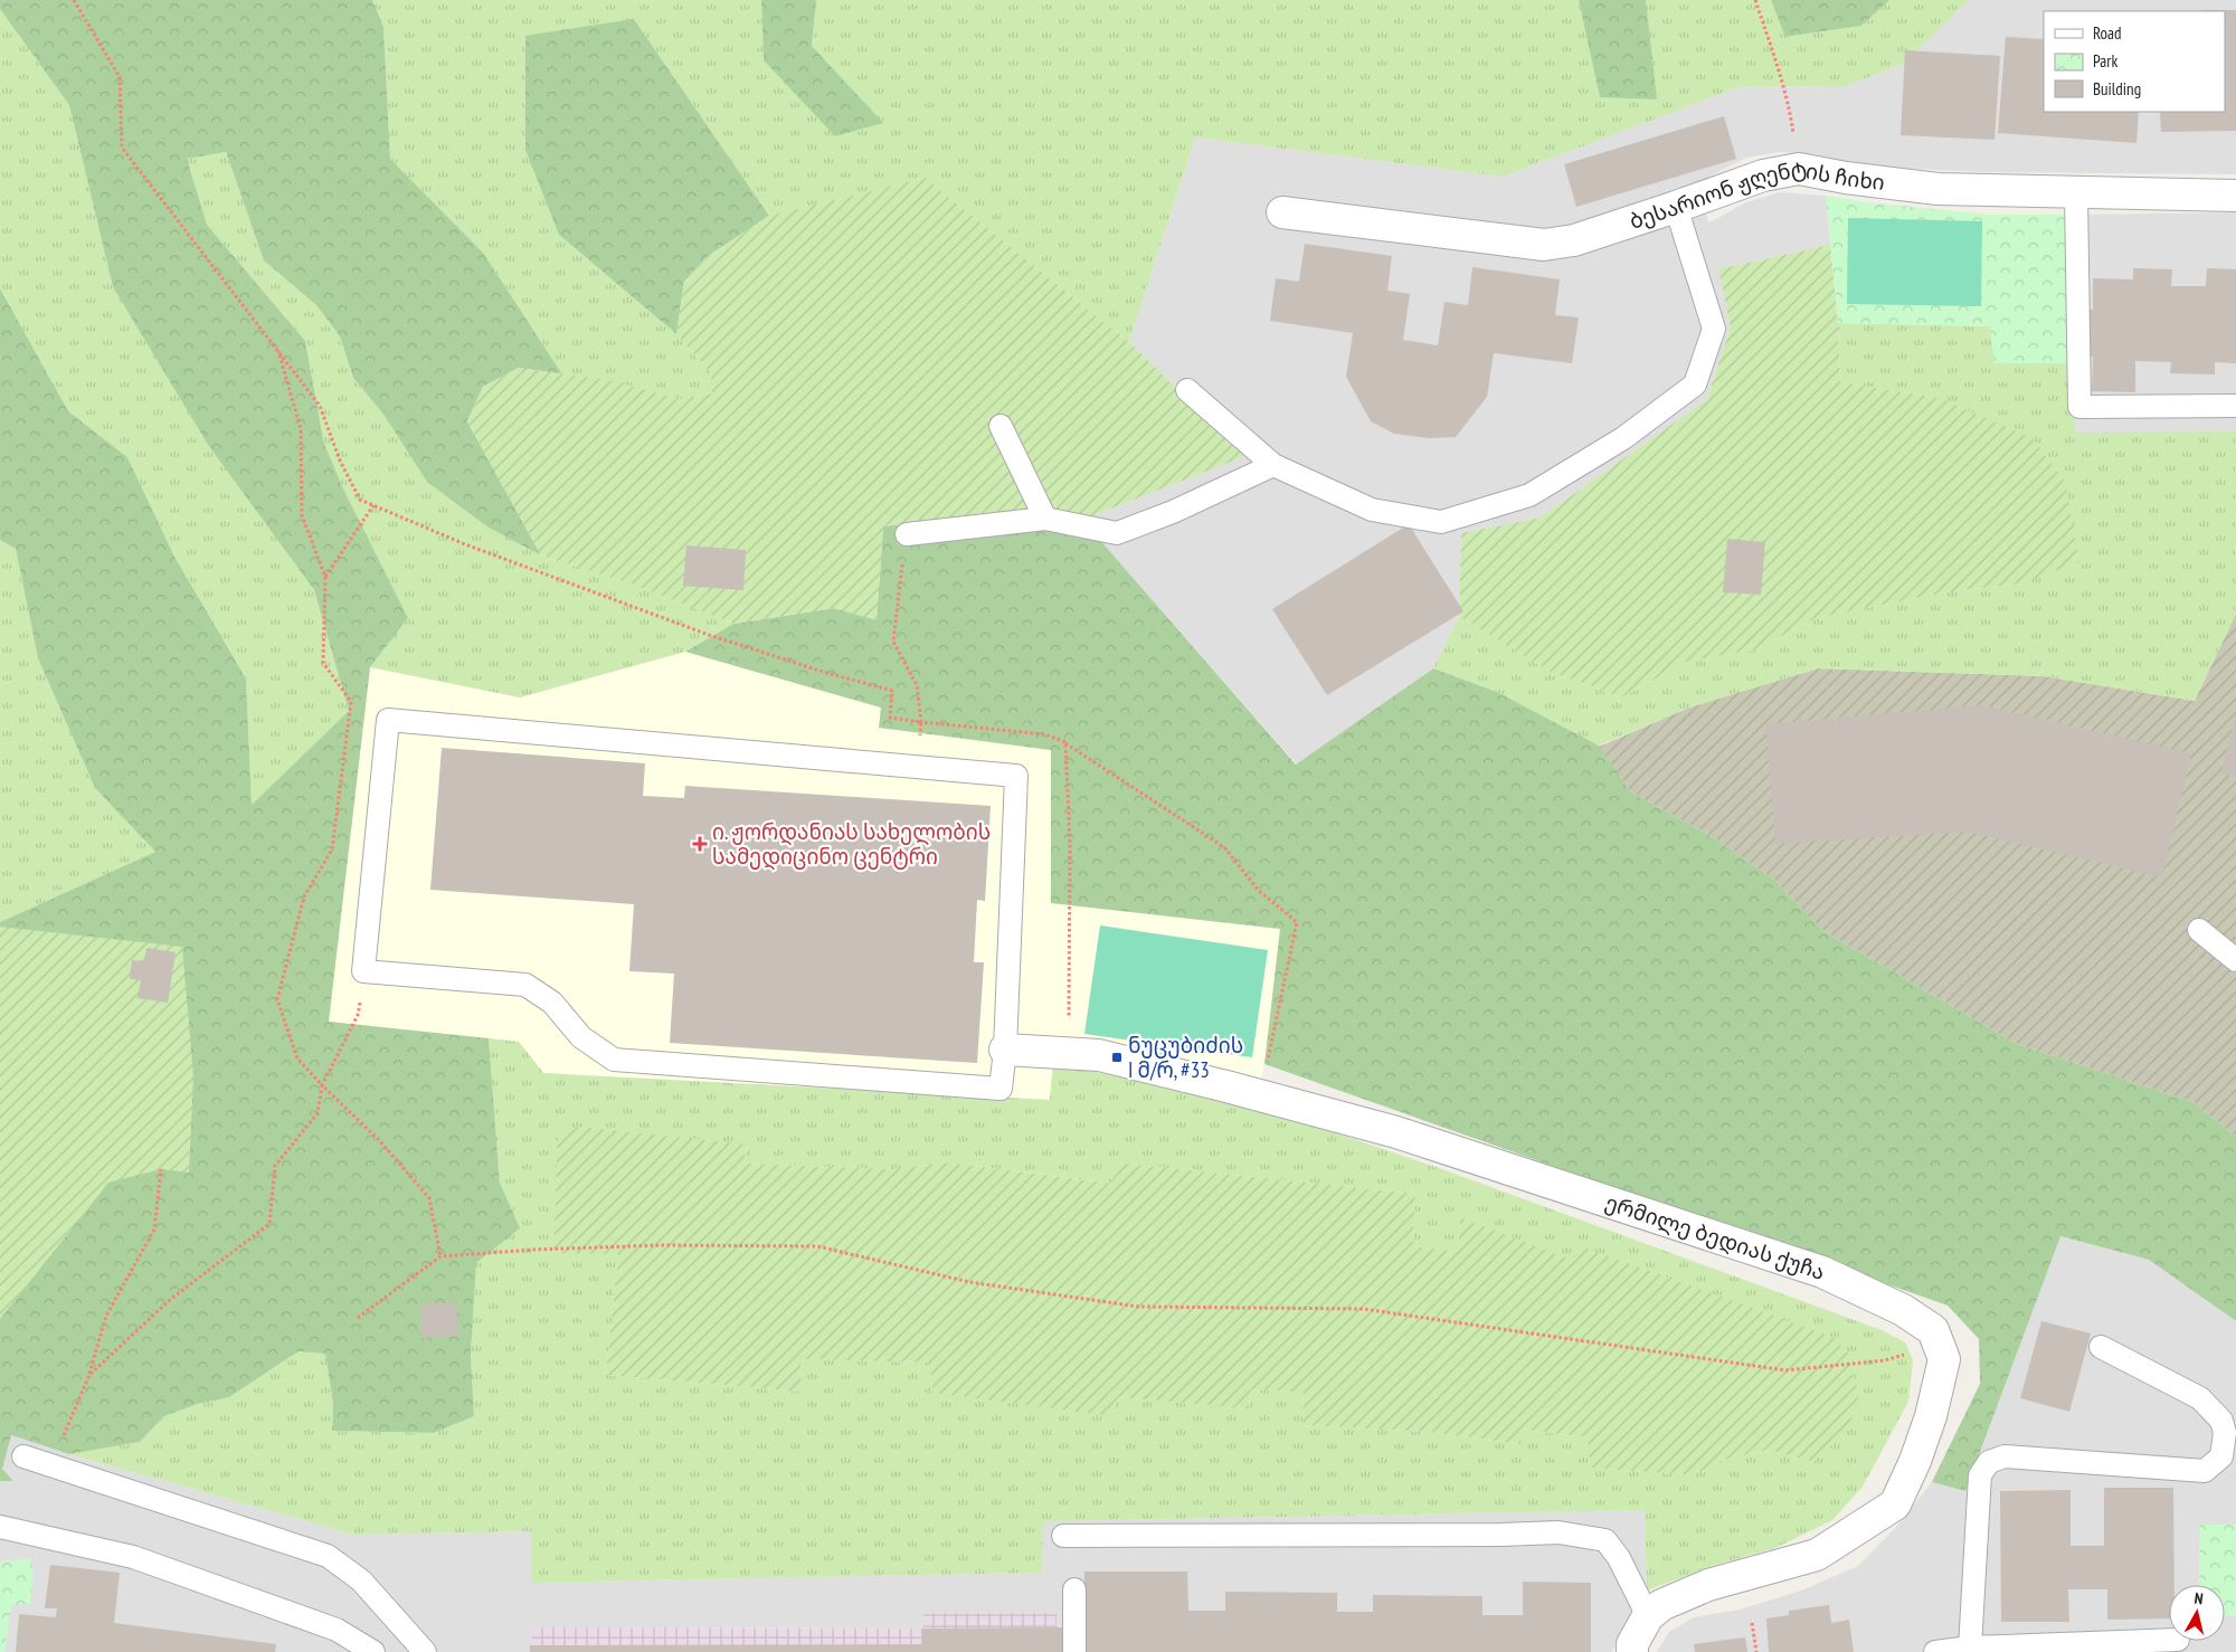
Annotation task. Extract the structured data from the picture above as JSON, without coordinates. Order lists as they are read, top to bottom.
{
  "streets": {
    "street": ["ბესარიონ ჟღენტის ჩიხი", "ერმილე ბედიას ქუჩა"]
  },
  "places": {
    "health": ["ი. ჟორდანიას სახელობის სამედიცინო ცენტრი"],
    "transit": ["ნუცუბიძის I მ/რ, #33"]
  },
  "legend": ["Road", "Park", "Building"],
  "north": "top"
}
